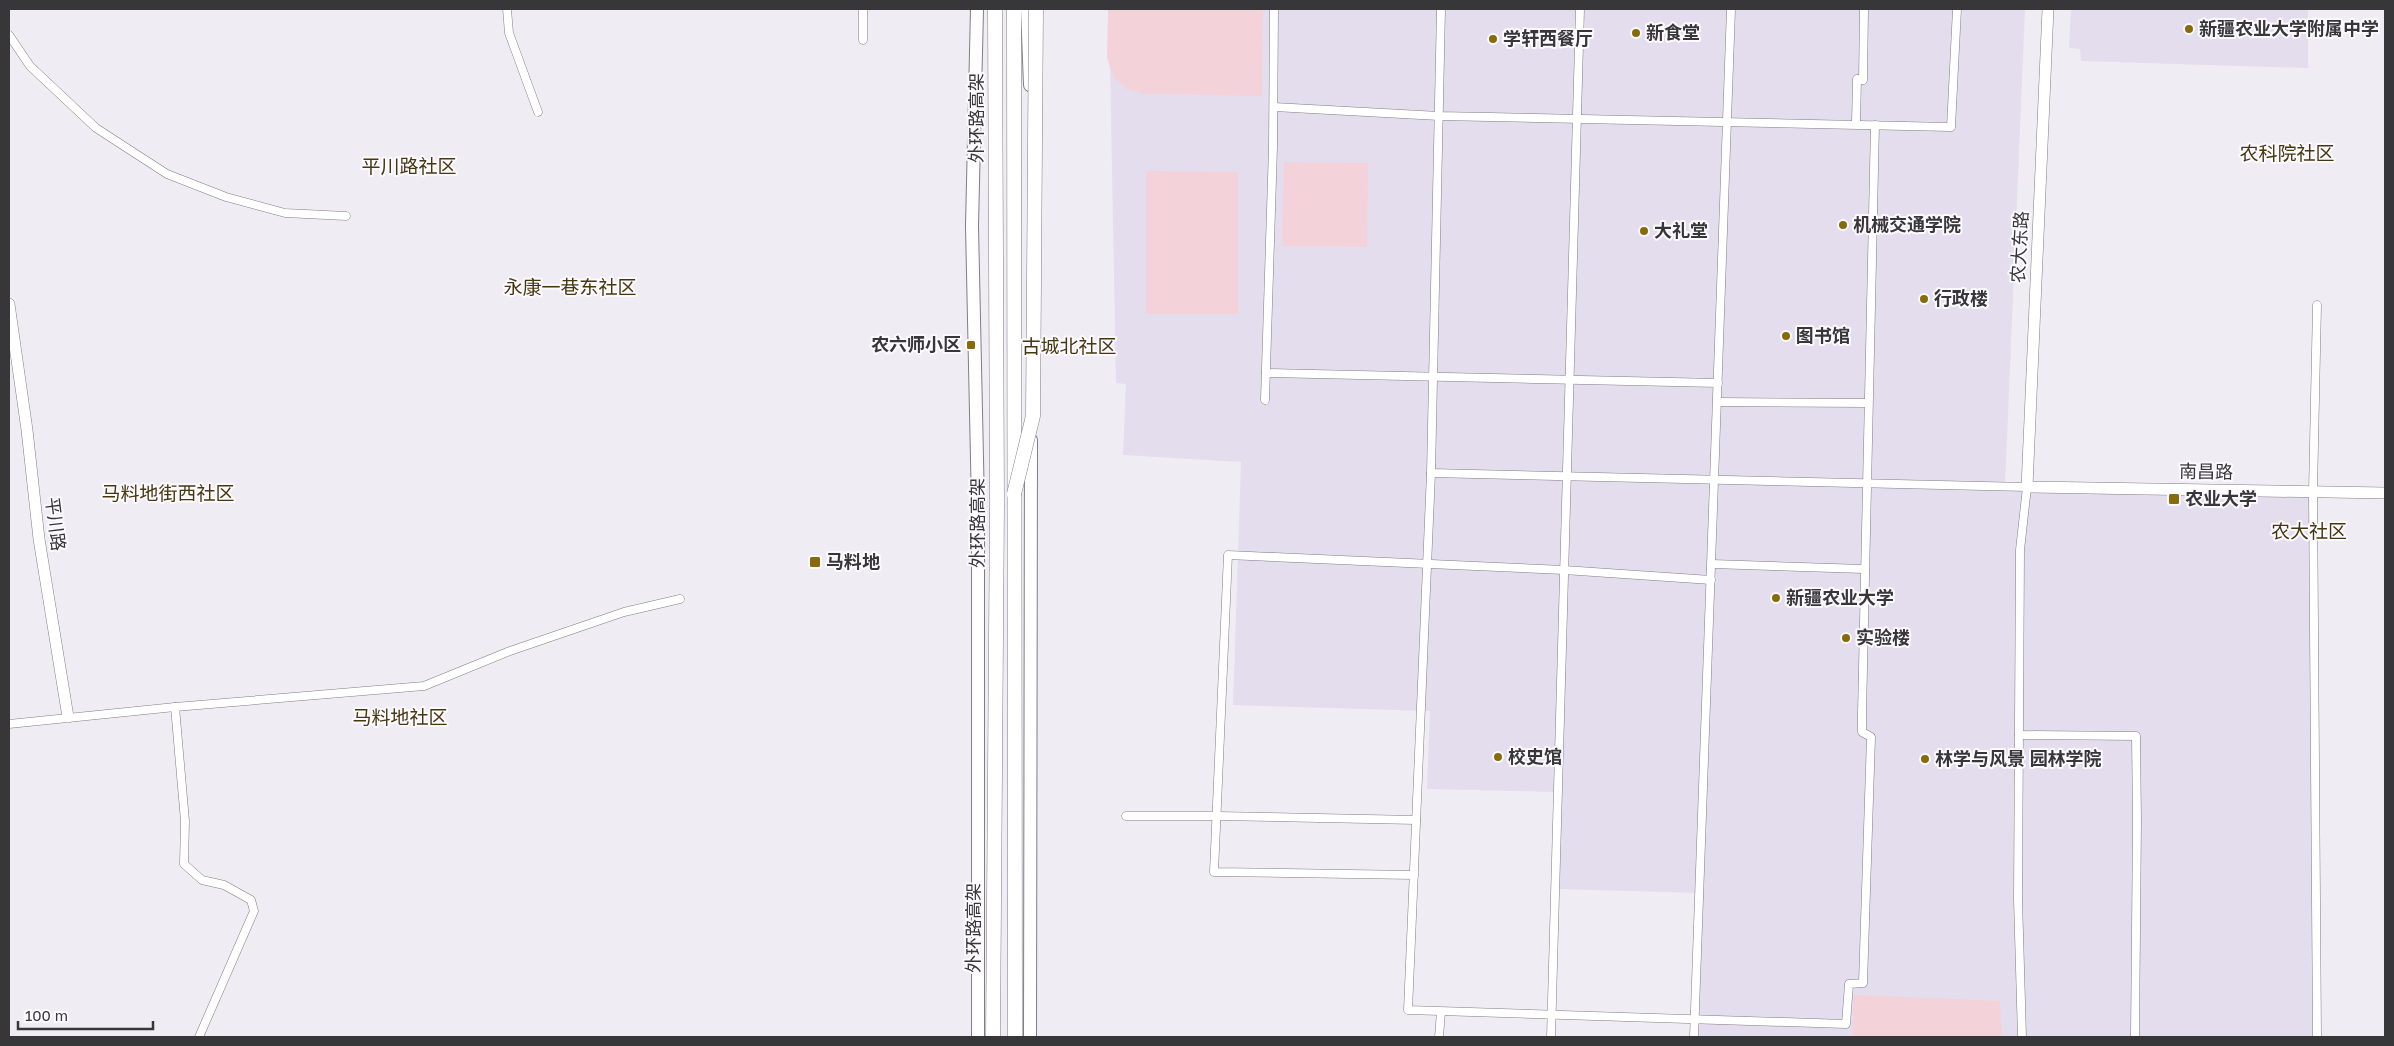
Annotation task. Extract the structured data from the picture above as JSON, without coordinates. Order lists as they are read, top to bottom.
{
  "streets": {
    "highway": ["外环路高架"],
    "street": ["农大东路", "南昌路", "平川路"]
  },
  "crossings": [
    ["农大东路", "南昌路"]
  ],
  "districts": [
    "农科院社区",
    "平川路社区",
    "永康一巷东社区",
    "古城北社区",
    "马料地街西社区",
    "农大社区",
    "马料地社区"
  ],
  "places": {
    "other": [
      "新疆农业大学附属中学",
      "新食堂",
      "学轩西餐厅",
      "机械交通学院",
      "大礼堂",
      "行政楼",
      "图书馆",
      "新疆农业大学",
      "实验楼",
      "校史馆",
      "林学与风景 园林学院"
    ],
    "transit": ["农六师小区", "农业大学", "马料地"]
  },
  "scale_bar": "100 m"
}
